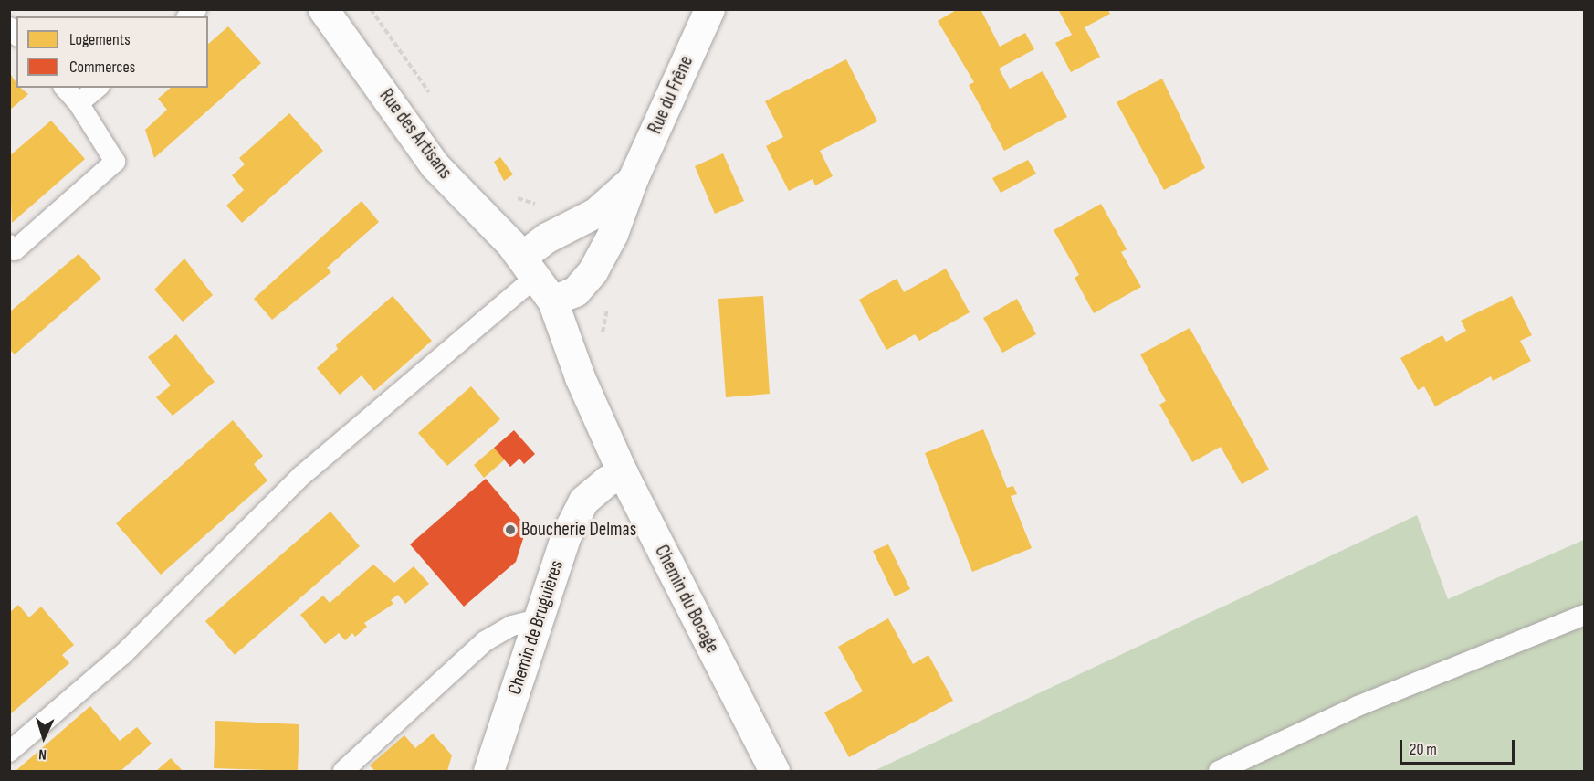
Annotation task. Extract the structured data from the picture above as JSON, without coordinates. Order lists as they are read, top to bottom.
{
  "streets": {
    "street": [
      "Rue du Frêne",
      "Rue des Artisans",
      "Chemin du Bocage",
      "Chemin de Bruguières"
    ]
  },
  "crossings": [
    ["Rue du Frêne", "Rue des Artisans"],
    ["Rue du Frêne", "Chemin du Bocage"],
    ["Rue des Artisans", "Chemin du Bocage"],
    ["Chemin du Bocage", "Chemin de Bruguières"]
  ],
  "places": ["Boucherie Delmas"],
  "legend": ["Logements", "Commerces"],
  "scale_bar": "20 m",
  "north": "bottom"
}
